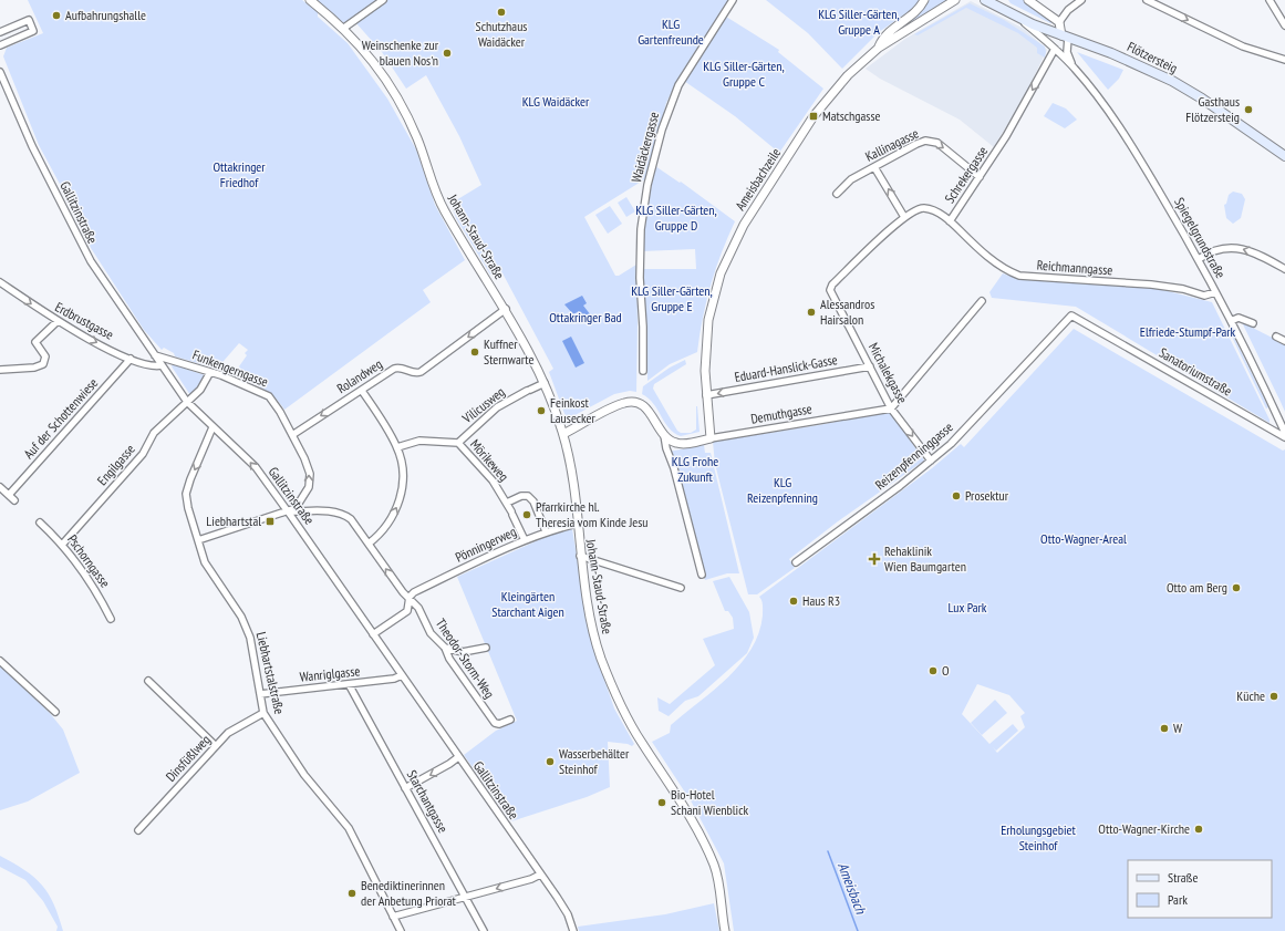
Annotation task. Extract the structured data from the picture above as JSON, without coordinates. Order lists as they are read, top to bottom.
{
  "streets": {
    "main road": ["Flötzersteig"],
    "street": [
      "Kallinagasse",
      "Waidäckergasse",
      "Schrekergasse",
      "Ameisbachzeile",
      "Gallitzinstraße",
      "Johann-Staud-Straße",
      "Spiegelgrundstraße",
      "Reichmanngasse",
      "Erdbrustgasse",
      "Funkengerngasse",
      "Eduard-Hanslick-Gasse",
      "Sanatoriumstraße",
      "Michalekgasse",
      "Rolandweg",
      "Vilicusweg",
      "Demuthgasse",
      "Auf der Schottenwiese",
      "Reizenpfenninggasse",
      "Mörikeweg",
      "Engilgasse",
      "Pönningerweg",
      "Pschorngasse",
      "Theodor-Storm-Weg",
      "Liebhartstalstraße",
      "Wanriglgasse",
      "Dinsfüßlweg",
      "Starchantgasse"
    ]
  },
  "crossings": [
    ["Flötzersteig", "Spiegelgrundstraße"],
    ["Kallinagasse", "Schrekergasse"],
    ["Schrekergasse", "Spiegelgrundstraße"],
    ["Schrekergasse", "Reichmanngasse"],
    ["Schrekergasse", "Michalekgasse"],
    ["Ameisbachzeile", "Eduard-Hanslick-Gasse"],
    ["Ameisbachzeile", "Demuthgasse"],
    ["Gallitzinstraße", "Erdbrustgasse"],
    ["Gallitzinstraße", "Funkengerngasse"],
    ["Gallitzinstraße", "Engilgasse"],
    ["Gallitzinstraße", "Theodor-Storm-Weg"],
    ["Gallitzinstraße", "Liebhartstalstraße"],
    ["Gallitzinstraße", "Wanriglgasse"],
    ["Johann-Staud-Straße", "Rolandweg"],
    ["Johann-Staud-Straße", "Vilicusweg"],
    ["Johann-Staud-Straße", "Pönningerweg"],
    ["Spiegelgrundstraße", "Reichmanngasse"],
    ["Erdbrustgasse", "Auf der Schottenwiese"],
    ["Funkengerngasse", "Rolandweg"],
    ["Funkengerngasse", "Engilgasse"],
    ["Funkengerngasse", "Theodor-Storm-Weg"],
    ["Eduard-Hanslick-Gasse", "Michalekgasse"],
    ["Sanatoriumstraße", "Reizenpfenninggasse"],
    ["Michalekgasse", "Demuthgasse"],
    ["Michalekgasse", "Reizenpfenninggasse"],
    ["Vilicusweg", "Mörikeweg"],
    ["Mörikeweg", "Pönningerweg"],
    ["Engilgasse", "Pschorngasse"],
    ["Pönningerweg", "Theodor-Storm-Weg"],
    ["Liebhartstalstraße", "Wanriglgasse"],
    ["Liebhartstalstraße", "Dinsfüßlweg"],
    ["Wanriglgasse", "Starchantgasse"]
  ],
  "one_way": [
    "Kallinagasse",
    "Schrekergasse",
    "Erdbrustgasse",
    "Eduard-Hanslick-Gasse",
    "Rolandweg"
  ],
  "water": ["Ameisbach"],
  "parks": [
    "KLG Siller-Gärten, Gruppe A",
    "KLG Gartenfreunde",
    "KLG Siller-Gärten, Gruppe C",
    "KLG Waidäcker",
    "Ottakringer Friedhof",
    "KLG Siller-Gärten, Gruppe D",
    "KLG Siller-Gärten, Gruppe E",
    "Ottakringer Bad",
    "Elfriede-Stumpf-Park",
    "KLG Frohe Zukunft",
    "KLG Reizenpfenning",
    "Otto-Wagner-Areal",
    "Kleingärten Starchant Aigen",
    "Lux Park",
    "Erholungsgebiet Steinhof"
  ],
  "places": {
    "other": [
      "Schutzhaus Waidäcker",
      "Aufbahrungshalle",
      "Weinschenke zur blauen Nos'n",
      "Gasthaus Flötzersteig",
      "Alessandros Hairsalon",
      "Kuffner Sternwarte",
      "Feinkost Lausecker",
      "Prosektur",
      "Pfarrkirche hl. Theresia vom Kinde Jesu",
      "Otto am Berg",
      "Haus R3",
      "O",
      "Küche",
      "W",
      "Wasserbehälter Steinhof",
      "Bio-Hotel Schani Wienblick",
      "Otto-Wagner-Kirche",
      "Benediktinerinnen der Anbetung Priorat"
    ],
    "transit": ["Matschgasse", "Liebhartstal"],
    "health": ["Rehaklinik Wien Baumgarten"]
  },
  "legend": ["Straße", "Park"]
}
